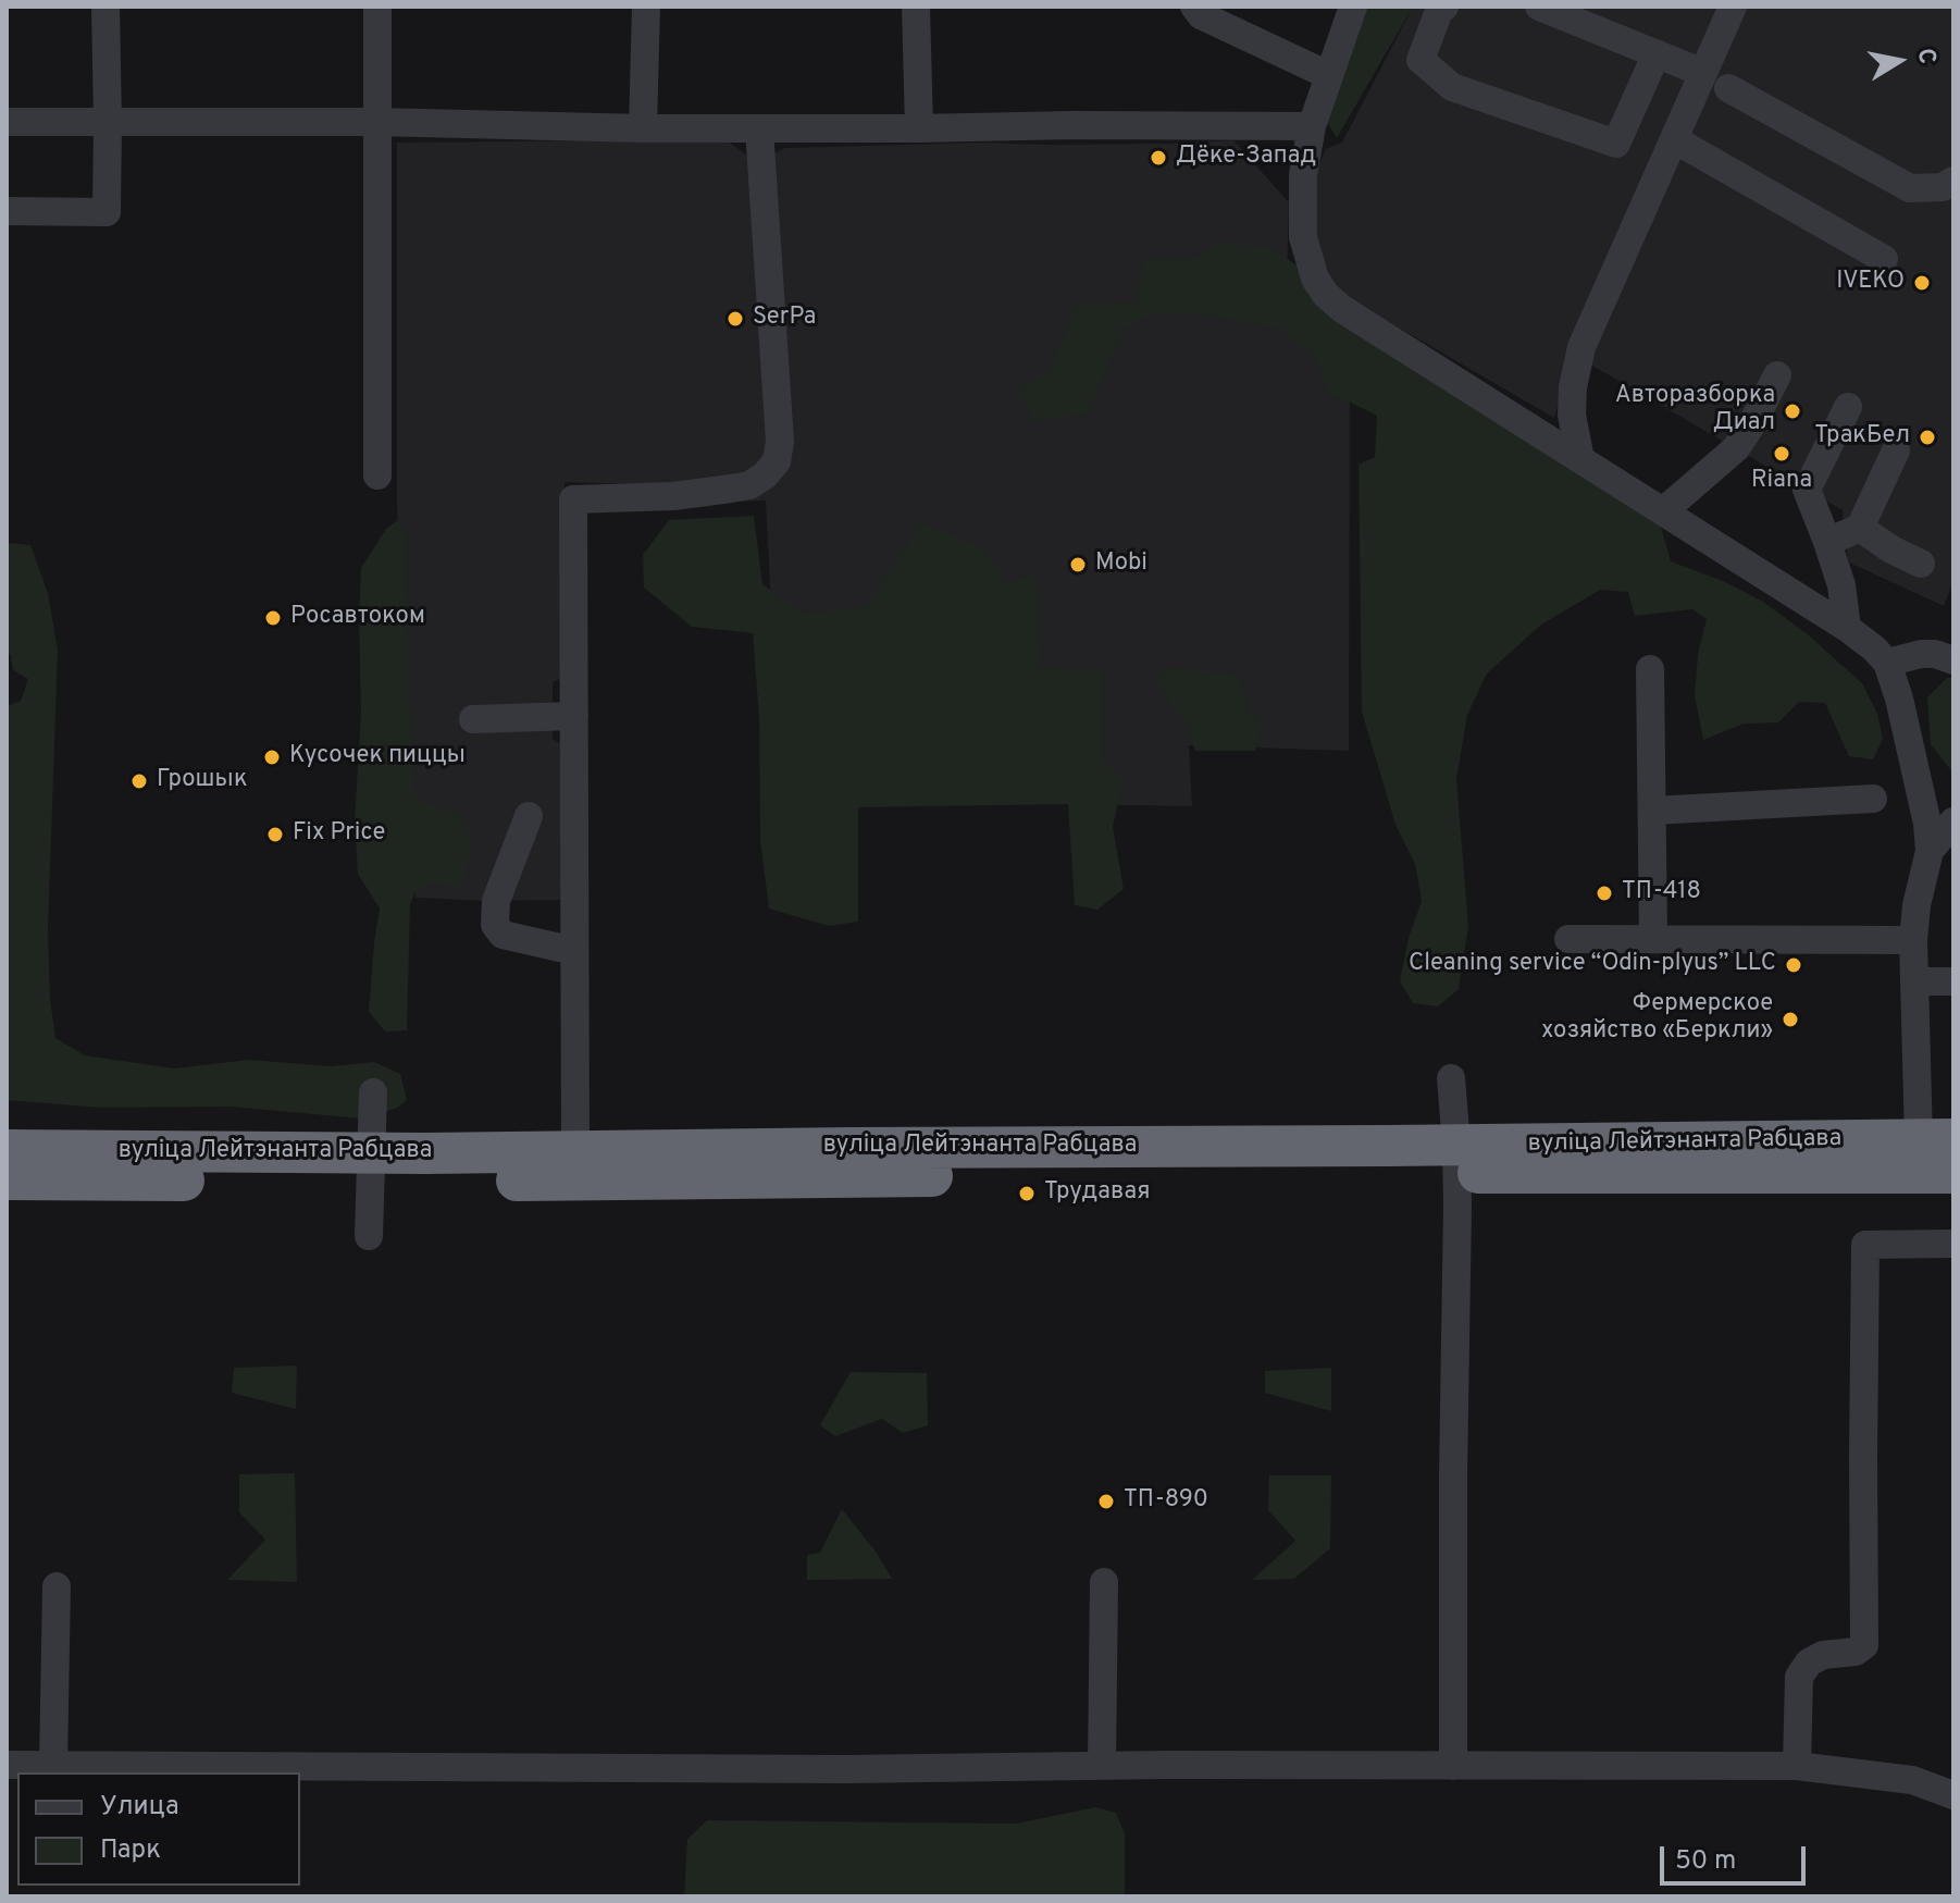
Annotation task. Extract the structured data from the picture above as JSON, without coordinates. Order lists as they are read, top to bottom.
{
  "streets": {
    "highway": ["вуліца Лейтэнанта Рабцава"]
  },
  "places": [
    "Дёке-Запад",
    "IVEKO",
    "SerPa",
    "Авторазборка Диал",
    "ТракБел",
    "Riana",
    "Mobi",
    "Росавтоком",
    "Кусочек пиццы",
    "Грошык",
    "Fix Price",
    "ТП-418",
    "Cleaning service “Odin-plyus” LLC",
    "Фермерское хозяйство «Беркли»",
    "Трудавая",
    "ТП-890"
  ],
  "legend": ["Улица", "Парк"],
  "scale_bar": "50 m",
  "north": "right"
}
